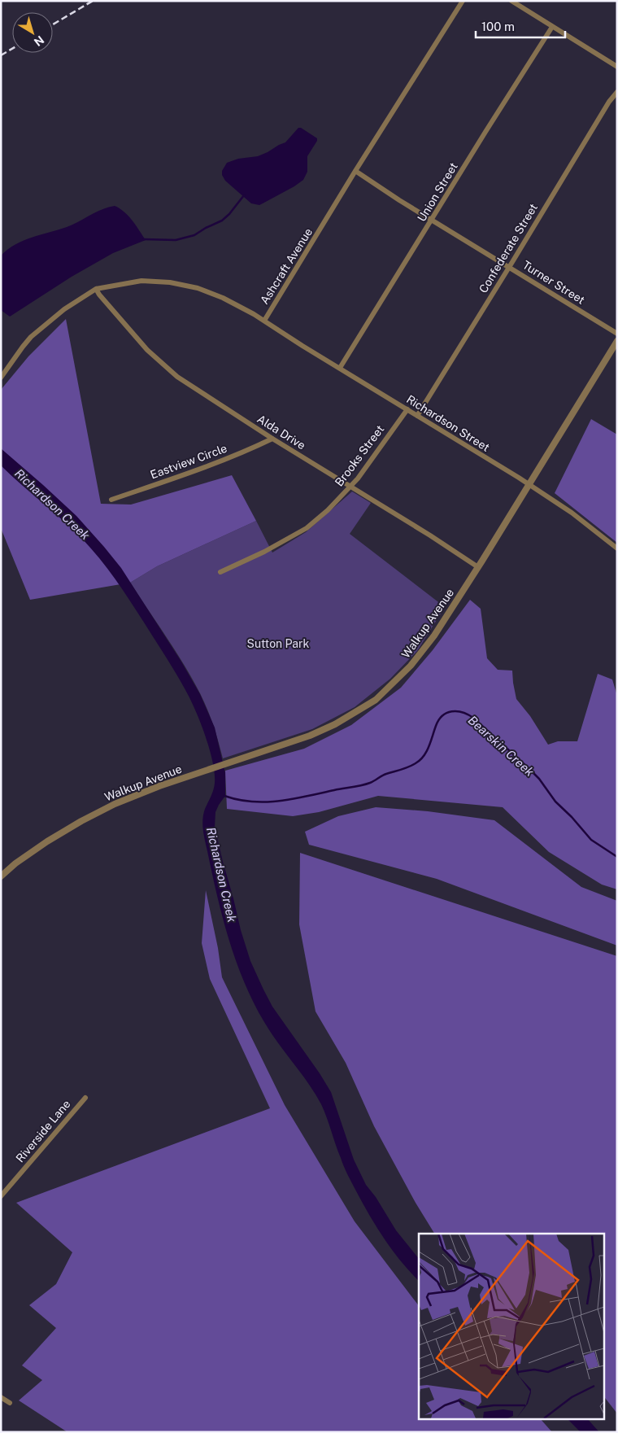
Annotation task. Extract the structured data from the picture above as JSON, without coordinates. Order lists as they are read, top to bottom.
{
  "streets": {
    "street": [
      "Union Street",
      "Confederate Street",
      "Ashcraft Avenue",
      "Turner Street",
      "Richardson Street",
      "Alda Drive",
      "Brooks Street",
      "Eastview Circle",
      "Walkup Avenue",
      "Riverside Lane"
    ]
  },
  "crossings": [
    ["Union Street", "Turner Street"],
    ["Union Street", "Richardson Street"],
    ["Confederate Street", "Turner Street"],
    ["Confederate Street", "Richardson Street"],
    ["Ashcraft Avenue", "Turner Street"],
    ["Ashcraft Avenue", "Richardson Street"],
    ["Ashcraft Avenue", "Alda Drive"],
    ["Richardson Street", "Brooks Street"],
    ["Richardson Street", "Walkup Avenue"],
    ["Alda Drive", "Brooks Street"],
    ["Alda Drive", "Eastview Circle"],
    ["Alda Drive", "Walkup Avenue"]
  ],
  "water": ["Richardson Creek", "Bearskin Creek"],
  "parks": ["Sutton Park"],
  "scale_bar": "100 m",
  "north": "bottom right"
}
